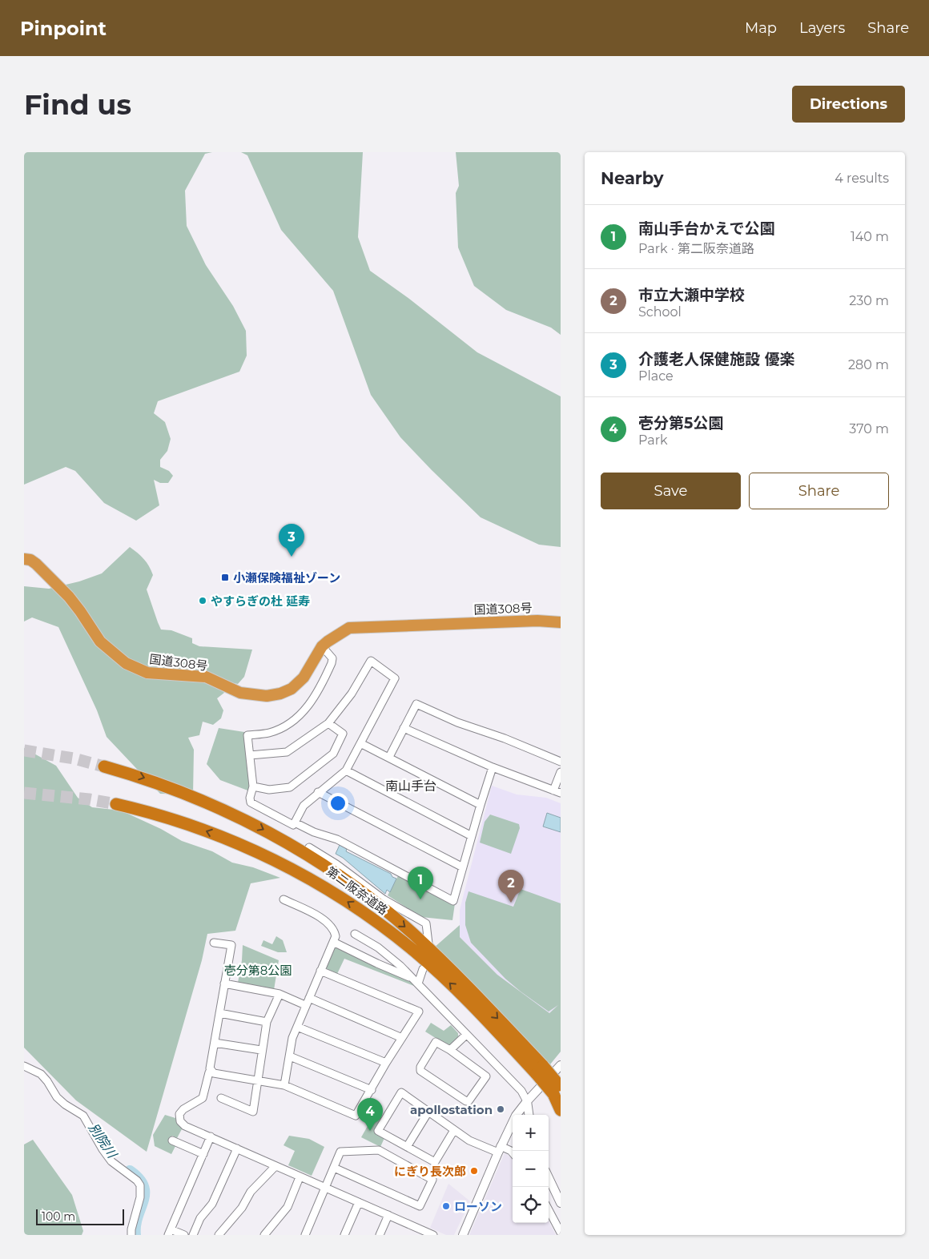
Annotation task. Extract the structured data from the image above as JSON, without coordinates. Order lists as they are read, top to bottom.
{
  "streets": {
    "highway": ["国道308号", "第二阪奈道路"]
  },
  "districts": ["南山手台"],
  "water": ["別院川"],
  "parks": ["壱分第8公園"],
  "places": {
    "transit": ["小瀬保険福祉ゾーン"],
    "other": [
      "やすらぎの杜 延寿",
      "apollostation",
      "にぎり長次郎",
      "ローソン"
    ]
  },
  "scale_bar": "100 m",
  "page": {
    "header": "Pinpoint",
    "nav": ["Map", "Layers", "Share"],
    "buttons": [
      "Directions",
      ["Save", "Share"]
    ],
    "title": "Find us",
    "heading": ["Nearby", "4 results"],
    "list": [
      {
        "mark": "1",
        "name": "南山手台かえで公園",
        "note": "Park · 第二阪奈道路",
        "value": "140 m"
      },
      {
        "mark": "2",
        "name": "市立大瀬中学校",
        "note": "School",
        "value": "230 m"
      },
      {
        "mark": "3",
        "name": "介護老人保健施設 優楽",
        "note": "Place",
        "value": "280 m"
      },
      {
        "mark": "4",
        "name": "壱分第5公園",
        "note": "Park",
        "value": "370 m"
      }
    ],
    "pins": [
      "3",
      "1",
      "2",
      "4"
    ],
    "map_buttons": ["+", "−"],
    "scale": "100 m"
  }
}
